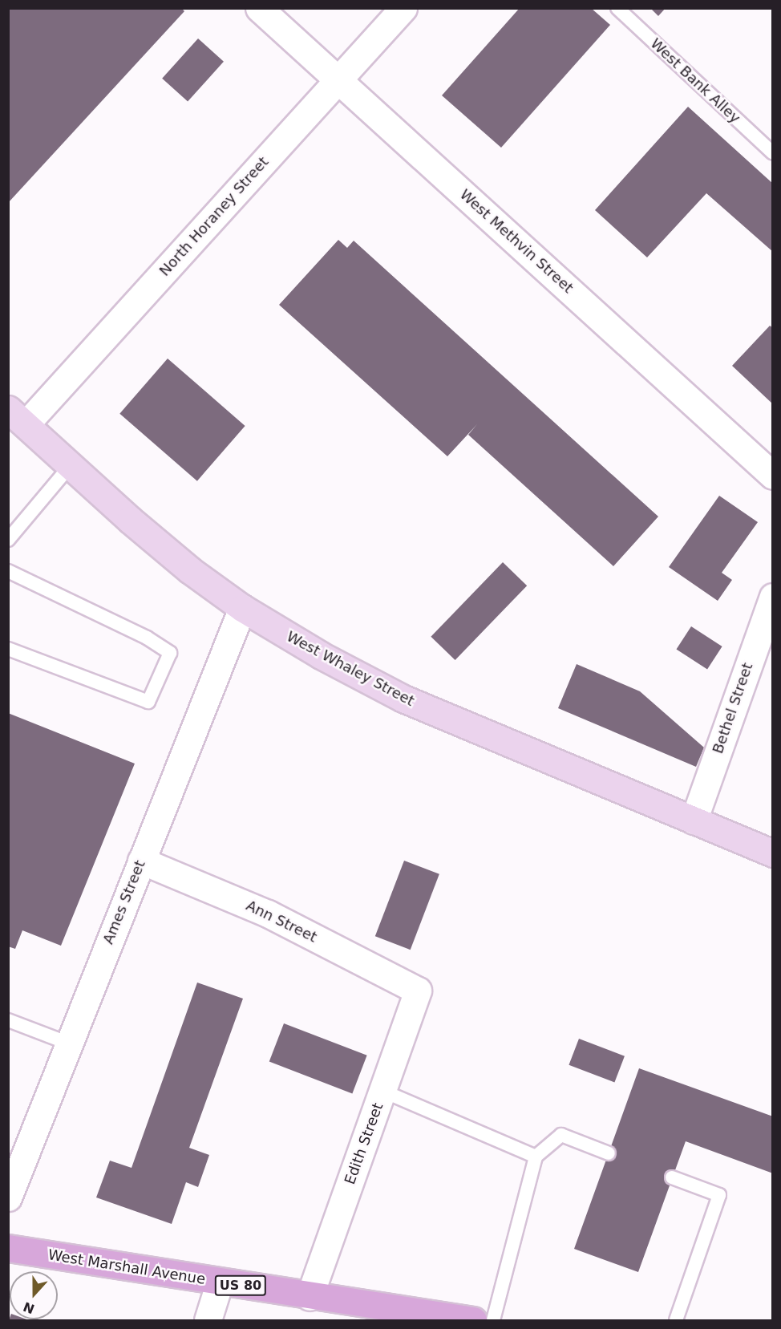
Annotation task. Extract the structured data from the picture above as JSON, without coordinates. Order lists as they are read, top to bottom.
{
  "streets": {
    "main road": ["West Marshall Avenue", "US 80"],
    "street": [
      "North Horaney Street",
      "West Methvin Street",
      "West Whaley Street",
      "Bethel Street",
      "Ames Street",
      "Ann Street",
      "Edith Street"
    ],
    "lane": ["West Bank Alley"]
  },
  "crossings": [
    ["North Horaney Street", "West Methvin Street"],
    ["North Horaney Street", "West Whaley Street"],
    ["West Whaley Street", "Bethel Street"],
    ["West Whaley Street", "Ames Street"],
    ["Ames Street", "Ann Street"],
    ["Ann Street", "Edith Street"],
    ["Edith Street", "West Marshall Avenue"]
  ],
  "north": "bottom"
}
